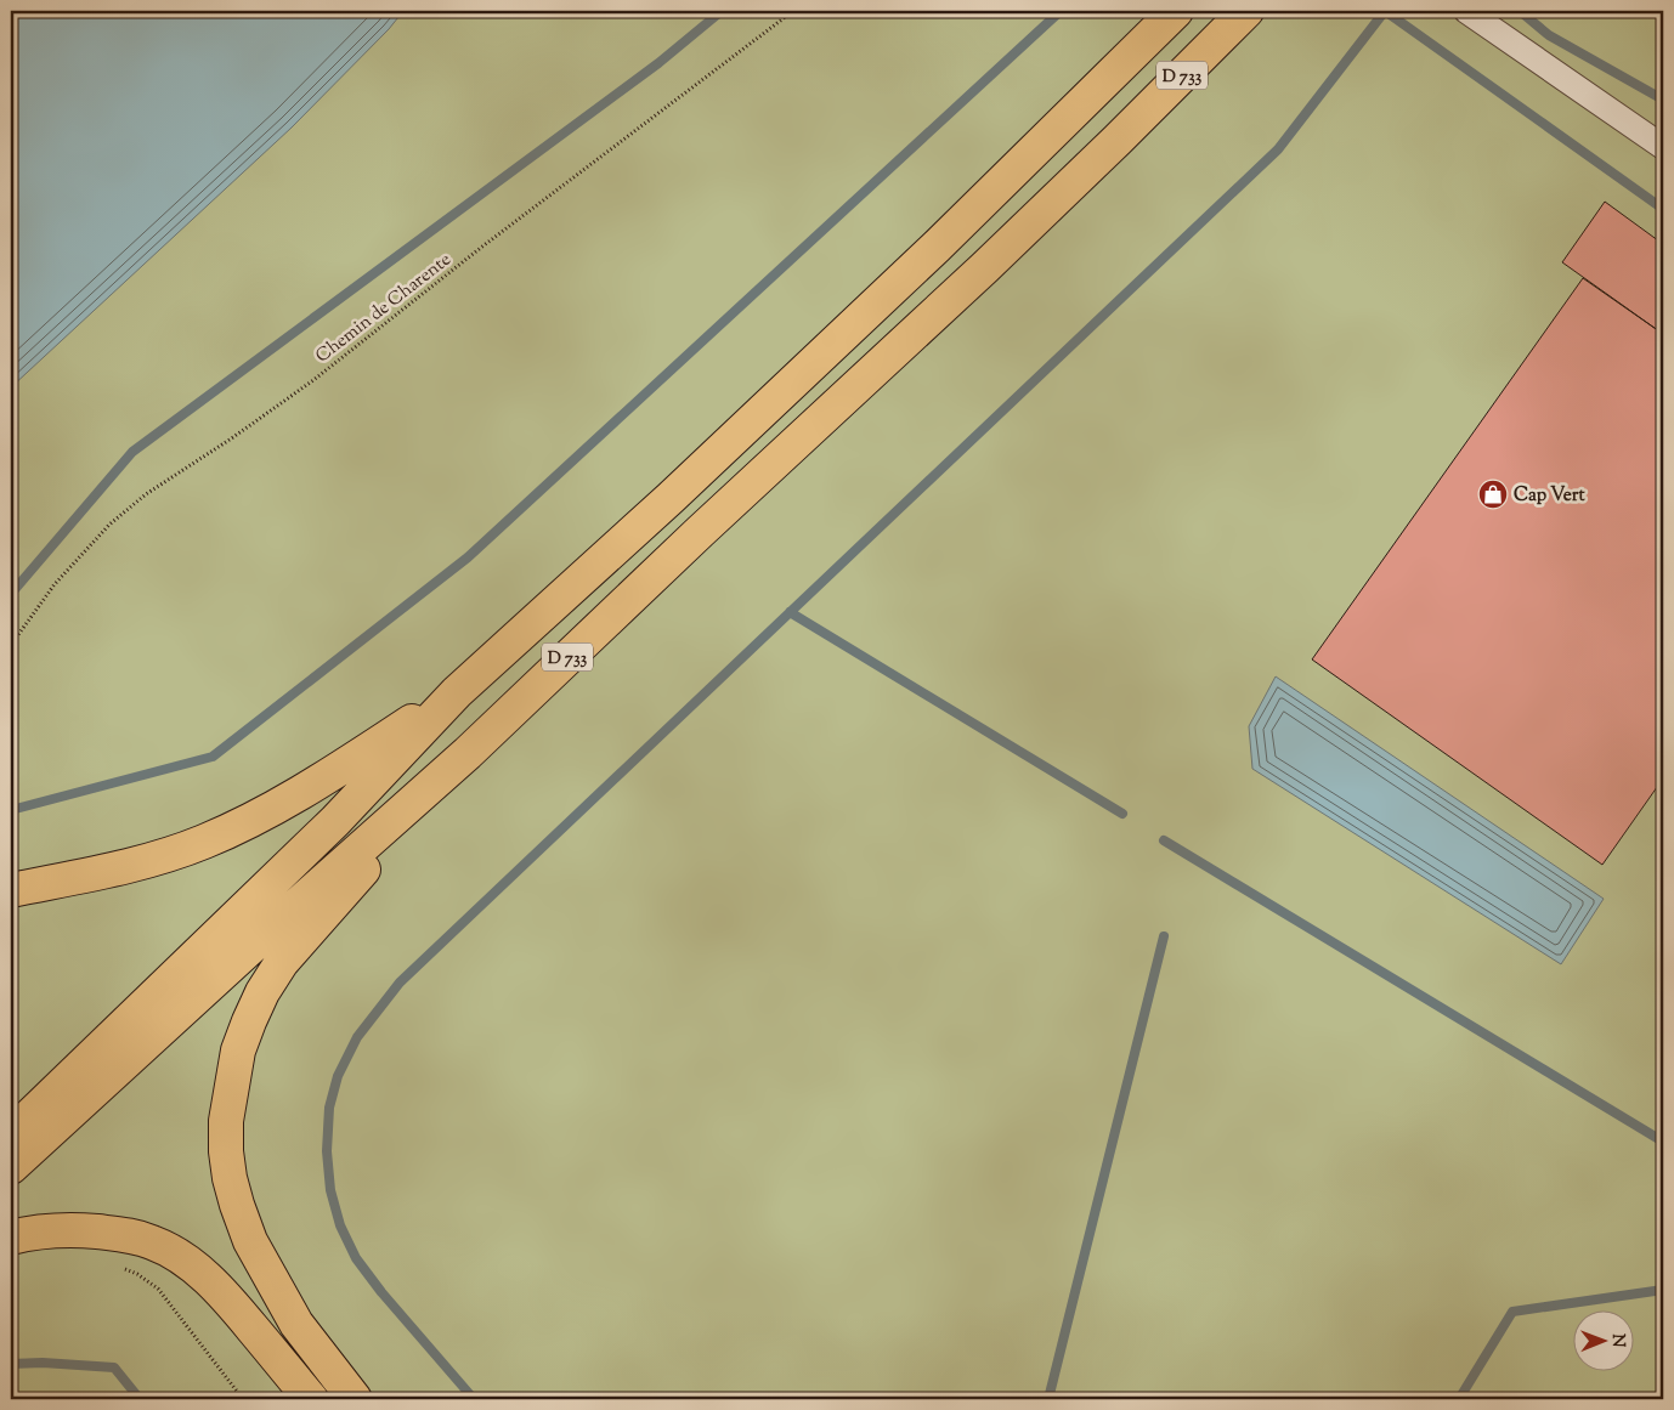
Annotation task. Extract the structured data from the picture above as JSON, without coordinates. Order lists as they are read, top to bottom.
{
  "streets": {
    "main road": ["D 733"],
    "path": ["Chemin de Charente"]
  },
  "places": {
    "shop": ["Cap Vert"]
  },
  "north": "right"
}
